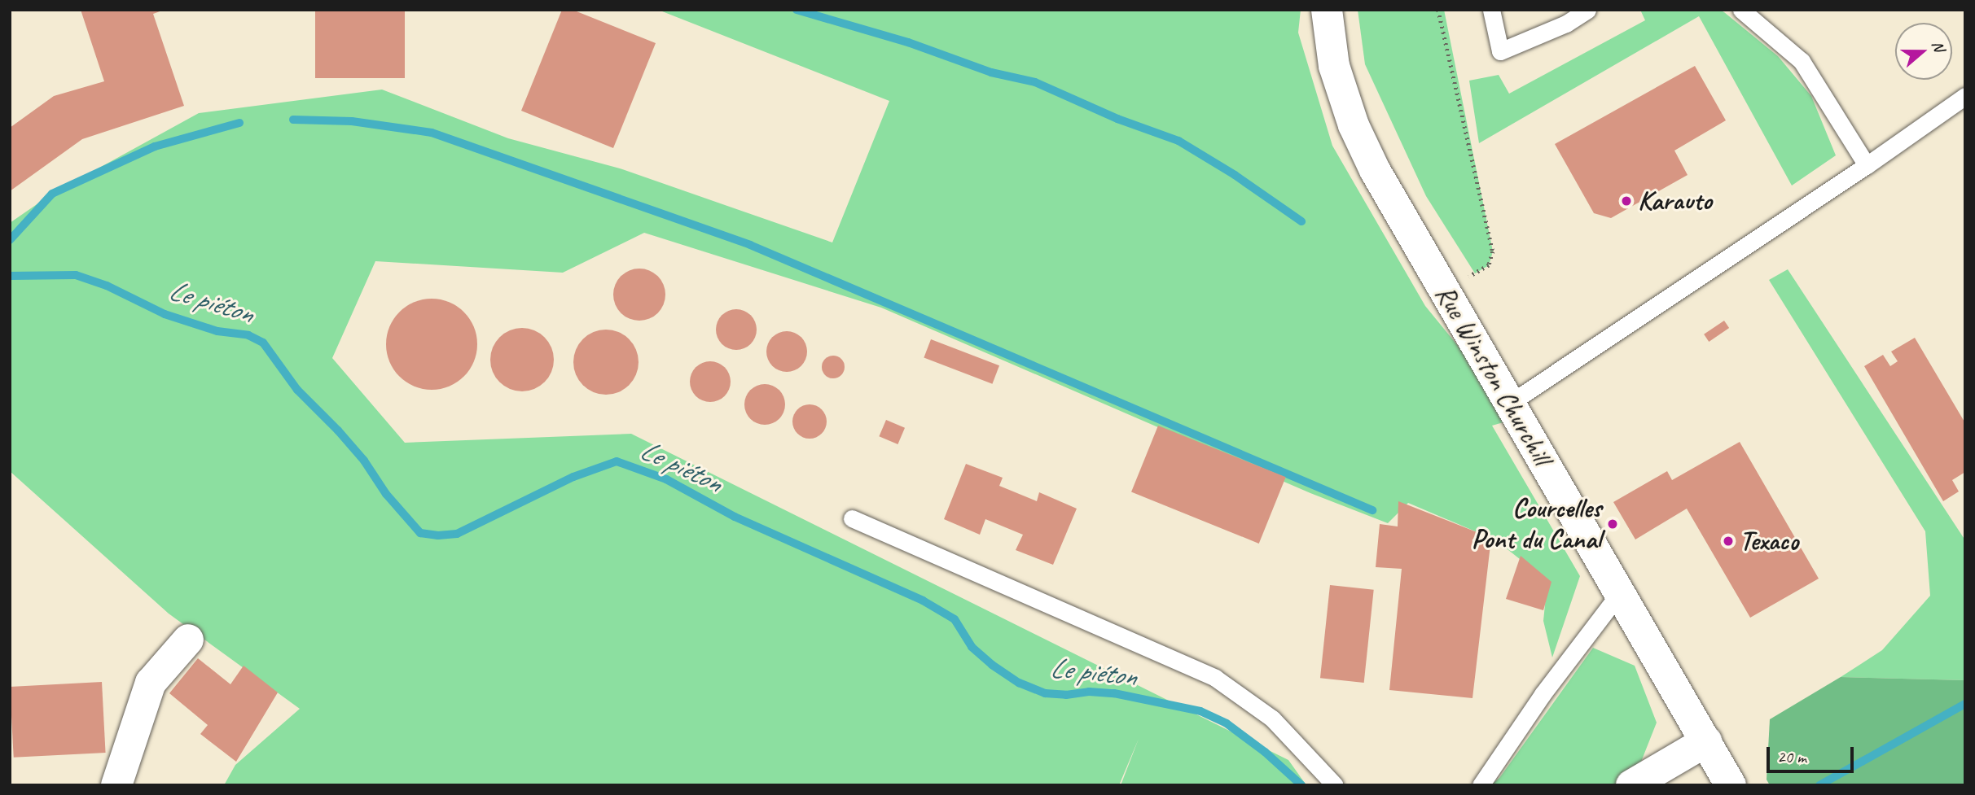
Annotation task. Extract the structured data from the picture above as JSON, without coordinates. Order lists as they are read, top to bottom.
{
  "streets": {
    "main road": ["Rue Winston Churchill"]
  },
  "water": ["Le piéton"],
  "places": ["Karauto", "Courcelles Pont du Canal", "Texaco"],
  "scale_bar": "20 m",
  "north": "right"
}
